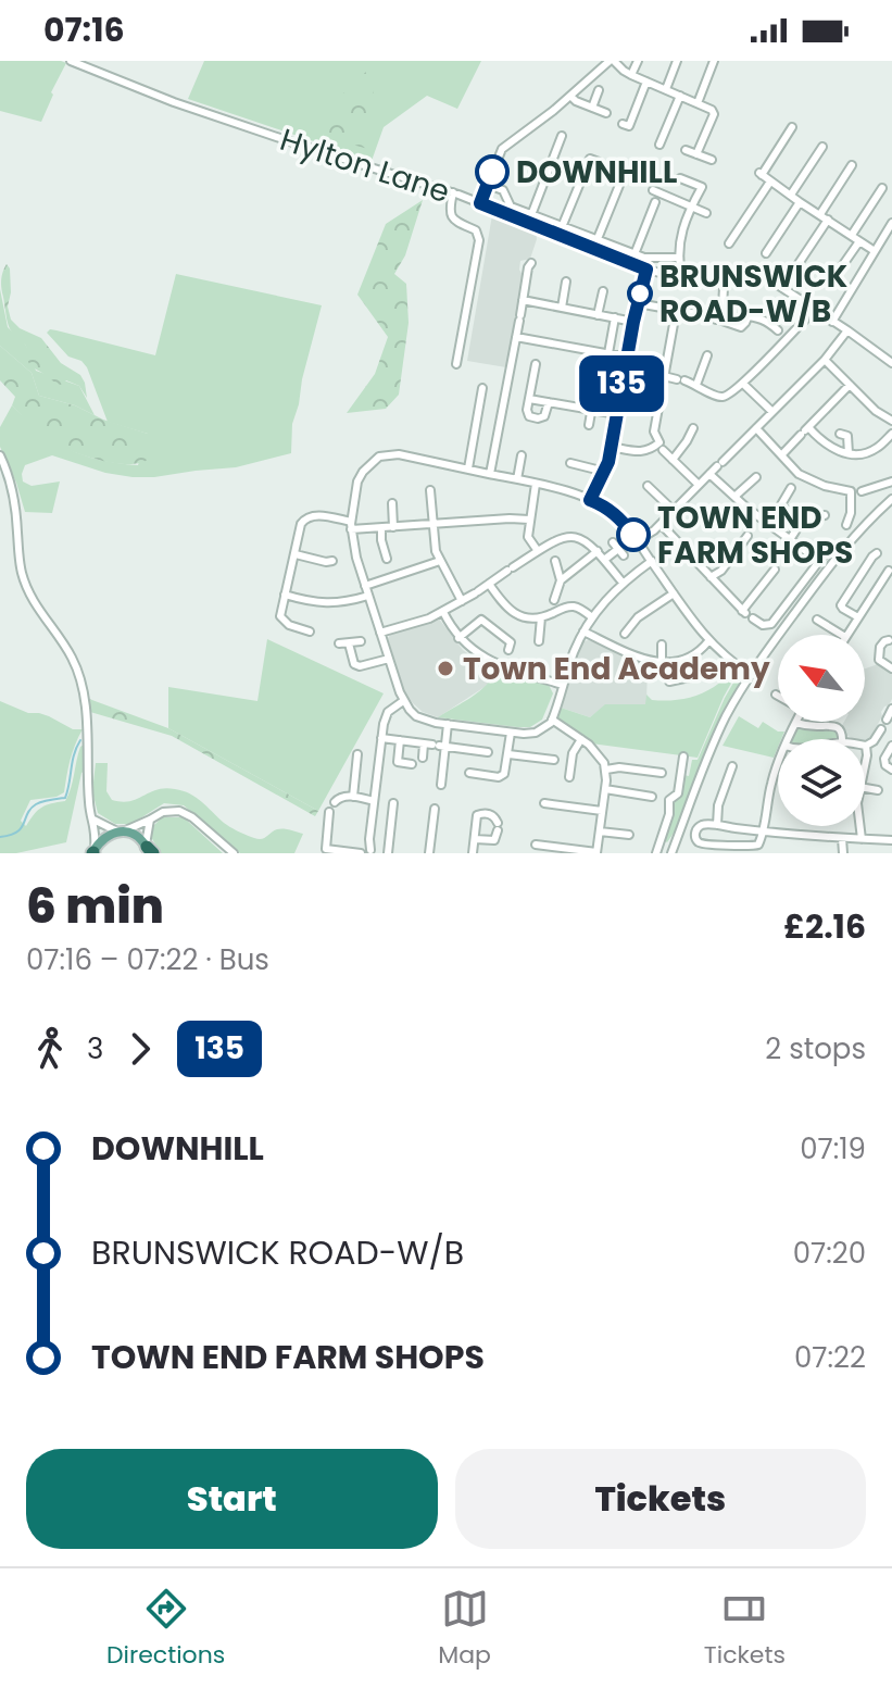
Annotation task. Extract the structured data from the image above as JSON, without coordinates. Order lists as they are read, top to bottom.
{
  "streets": {
    "street": ["Hylton Lane"]
  },
  "places": [
    "DOWNHILL",
    "BRUNSWICK ROAD-W/B",
    "TOWN END FARM SHOPS",
    "Town End Academy"
  ],
  "lines": ["bus line 135"],
  "north": "top left",
  "page": {
    "status": "07:16",
    "on_map": "135",
    "heading": ["6 min", "07:16 – 07:22 · Bus", "£2.16"],
    "legs": ["3", "135", "2 stops"],
    "list": [
      {
        "name": "DOWNHILL",
        "value": "07:19"
      },
      {
        "name": "BRUNSWICK ROAD-W/B",
        "value": "07:20"
      },
      {
        "name": "TOWN END FARM SHOPS",
        "value": "07:22"
      }
    ],
    "buttons": ["Start", "Tickets"],
    "tabs": ["Directions", "Map", "Tickets"]
  }
}
